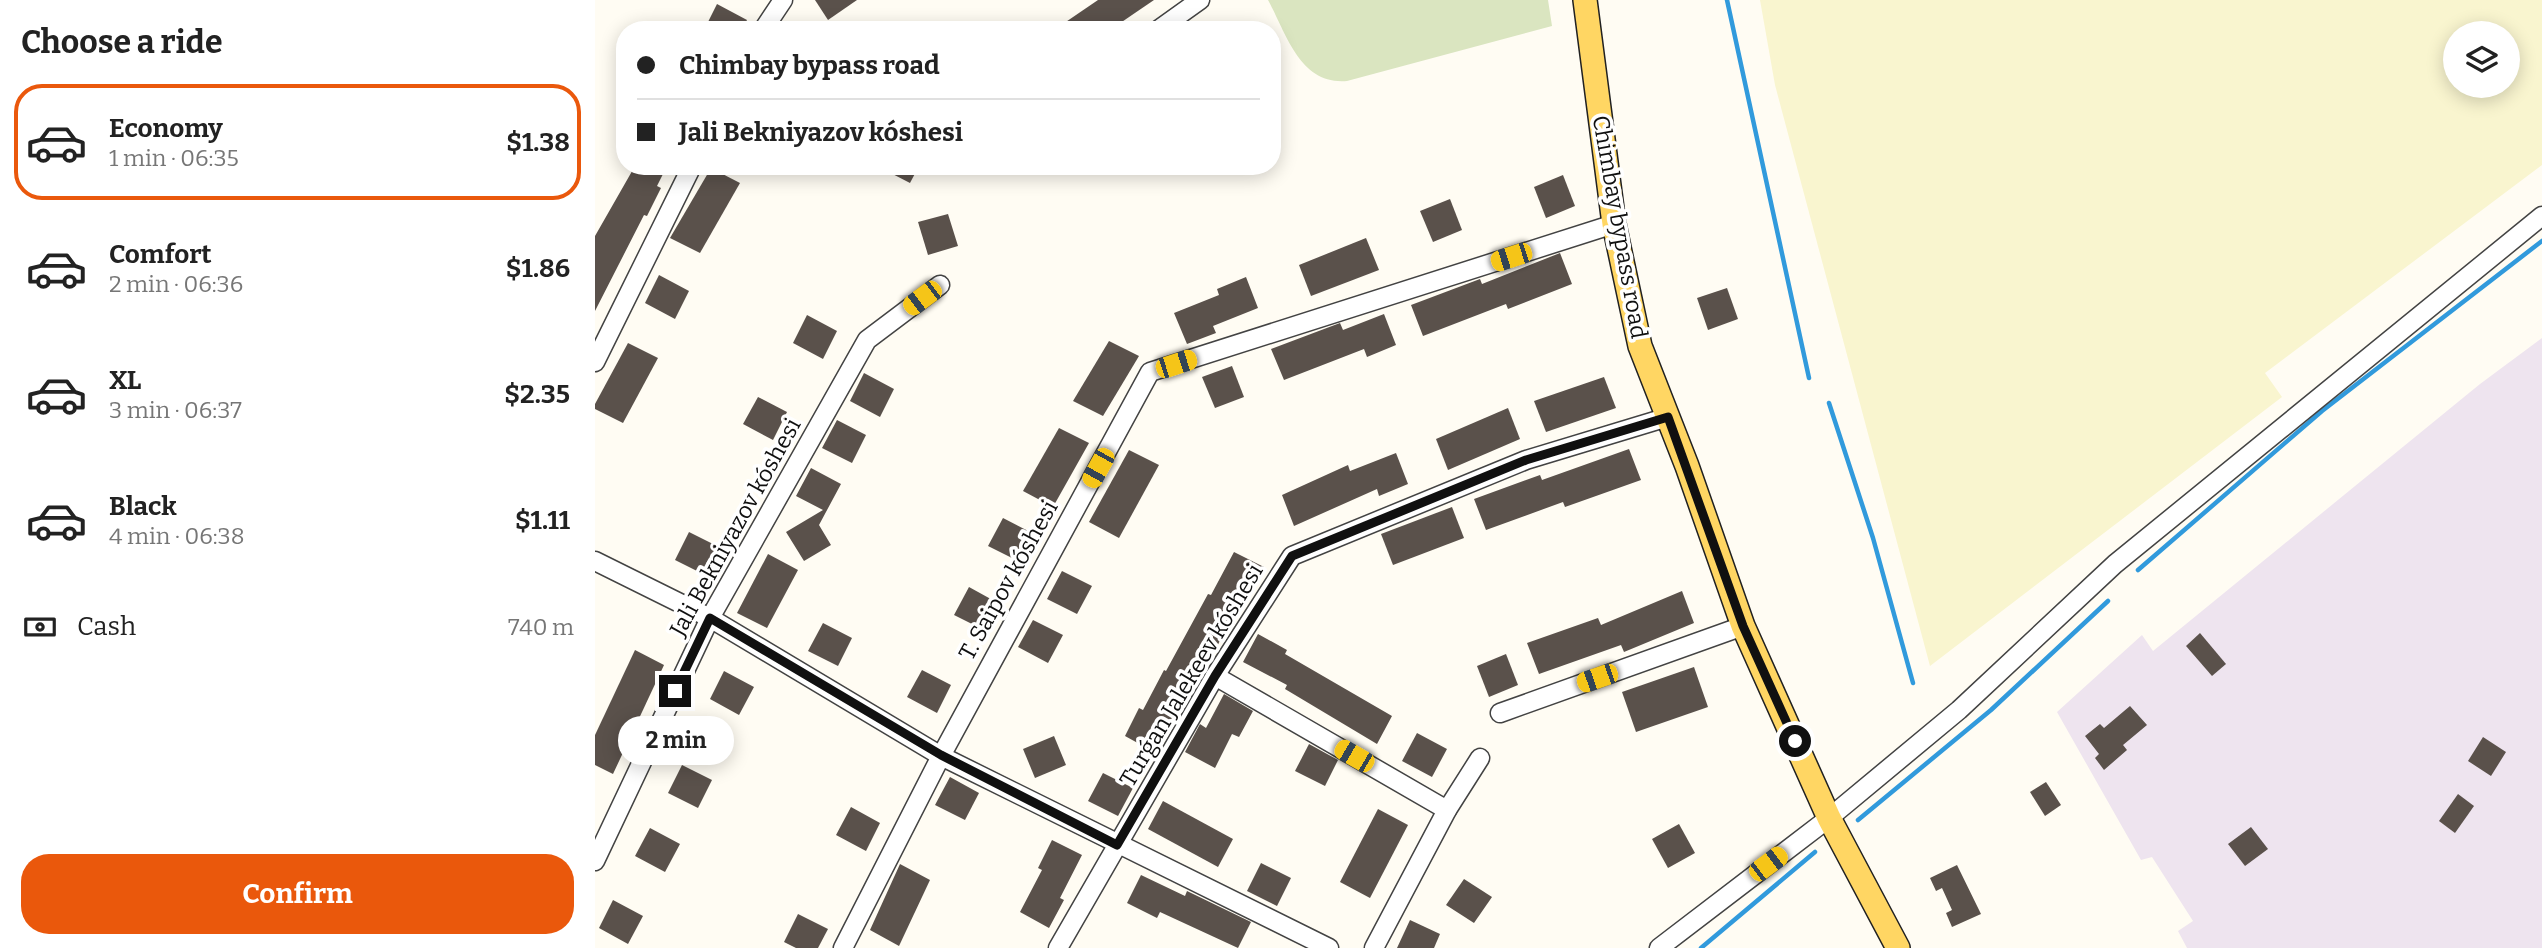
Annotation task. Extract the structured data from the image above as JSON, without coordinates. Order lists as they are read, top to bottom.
{
  "streets": {
    "main road": ["Chimbay bypass road"],
    "street": ["Jali Bekniyazov kóshesi", "T. Saipov kóshesi", "Turǵan Jalekeev kóshesi"]
  },
  "crossings": [
    ["Chimbay bypass road", "T. Saipov kóshesi"],
    ["Chimbay bypass road", "Turǵan Jalekeev kóshesi"]
  ],
  "page": {
    "heading": "Choose a ride",
    "banner": ["Chimbay bypass road", "Jali Bekniyazov kóshesi"],
    "list": [
      {
        "name": "Economy",
        "note": "1 min · 06:35",
        "value": "$1.38"
      },
      {
        "name": "Comfort",
        "note": "2 min · 06:36",
        "value": "$1.86"
      },
      {
        "name": "XL",
        "note": "3 min · 06:37",
        "value": "$2.35"
      },
      {
        "name": "Black",
        "note": "4 min · 06:38",
        "value": "$1.11"
      }
    ],
    "pay": ["Cash", "740 m"],
    "bubble": "2 min",
    "buttons": "Confirm"
  }
}
